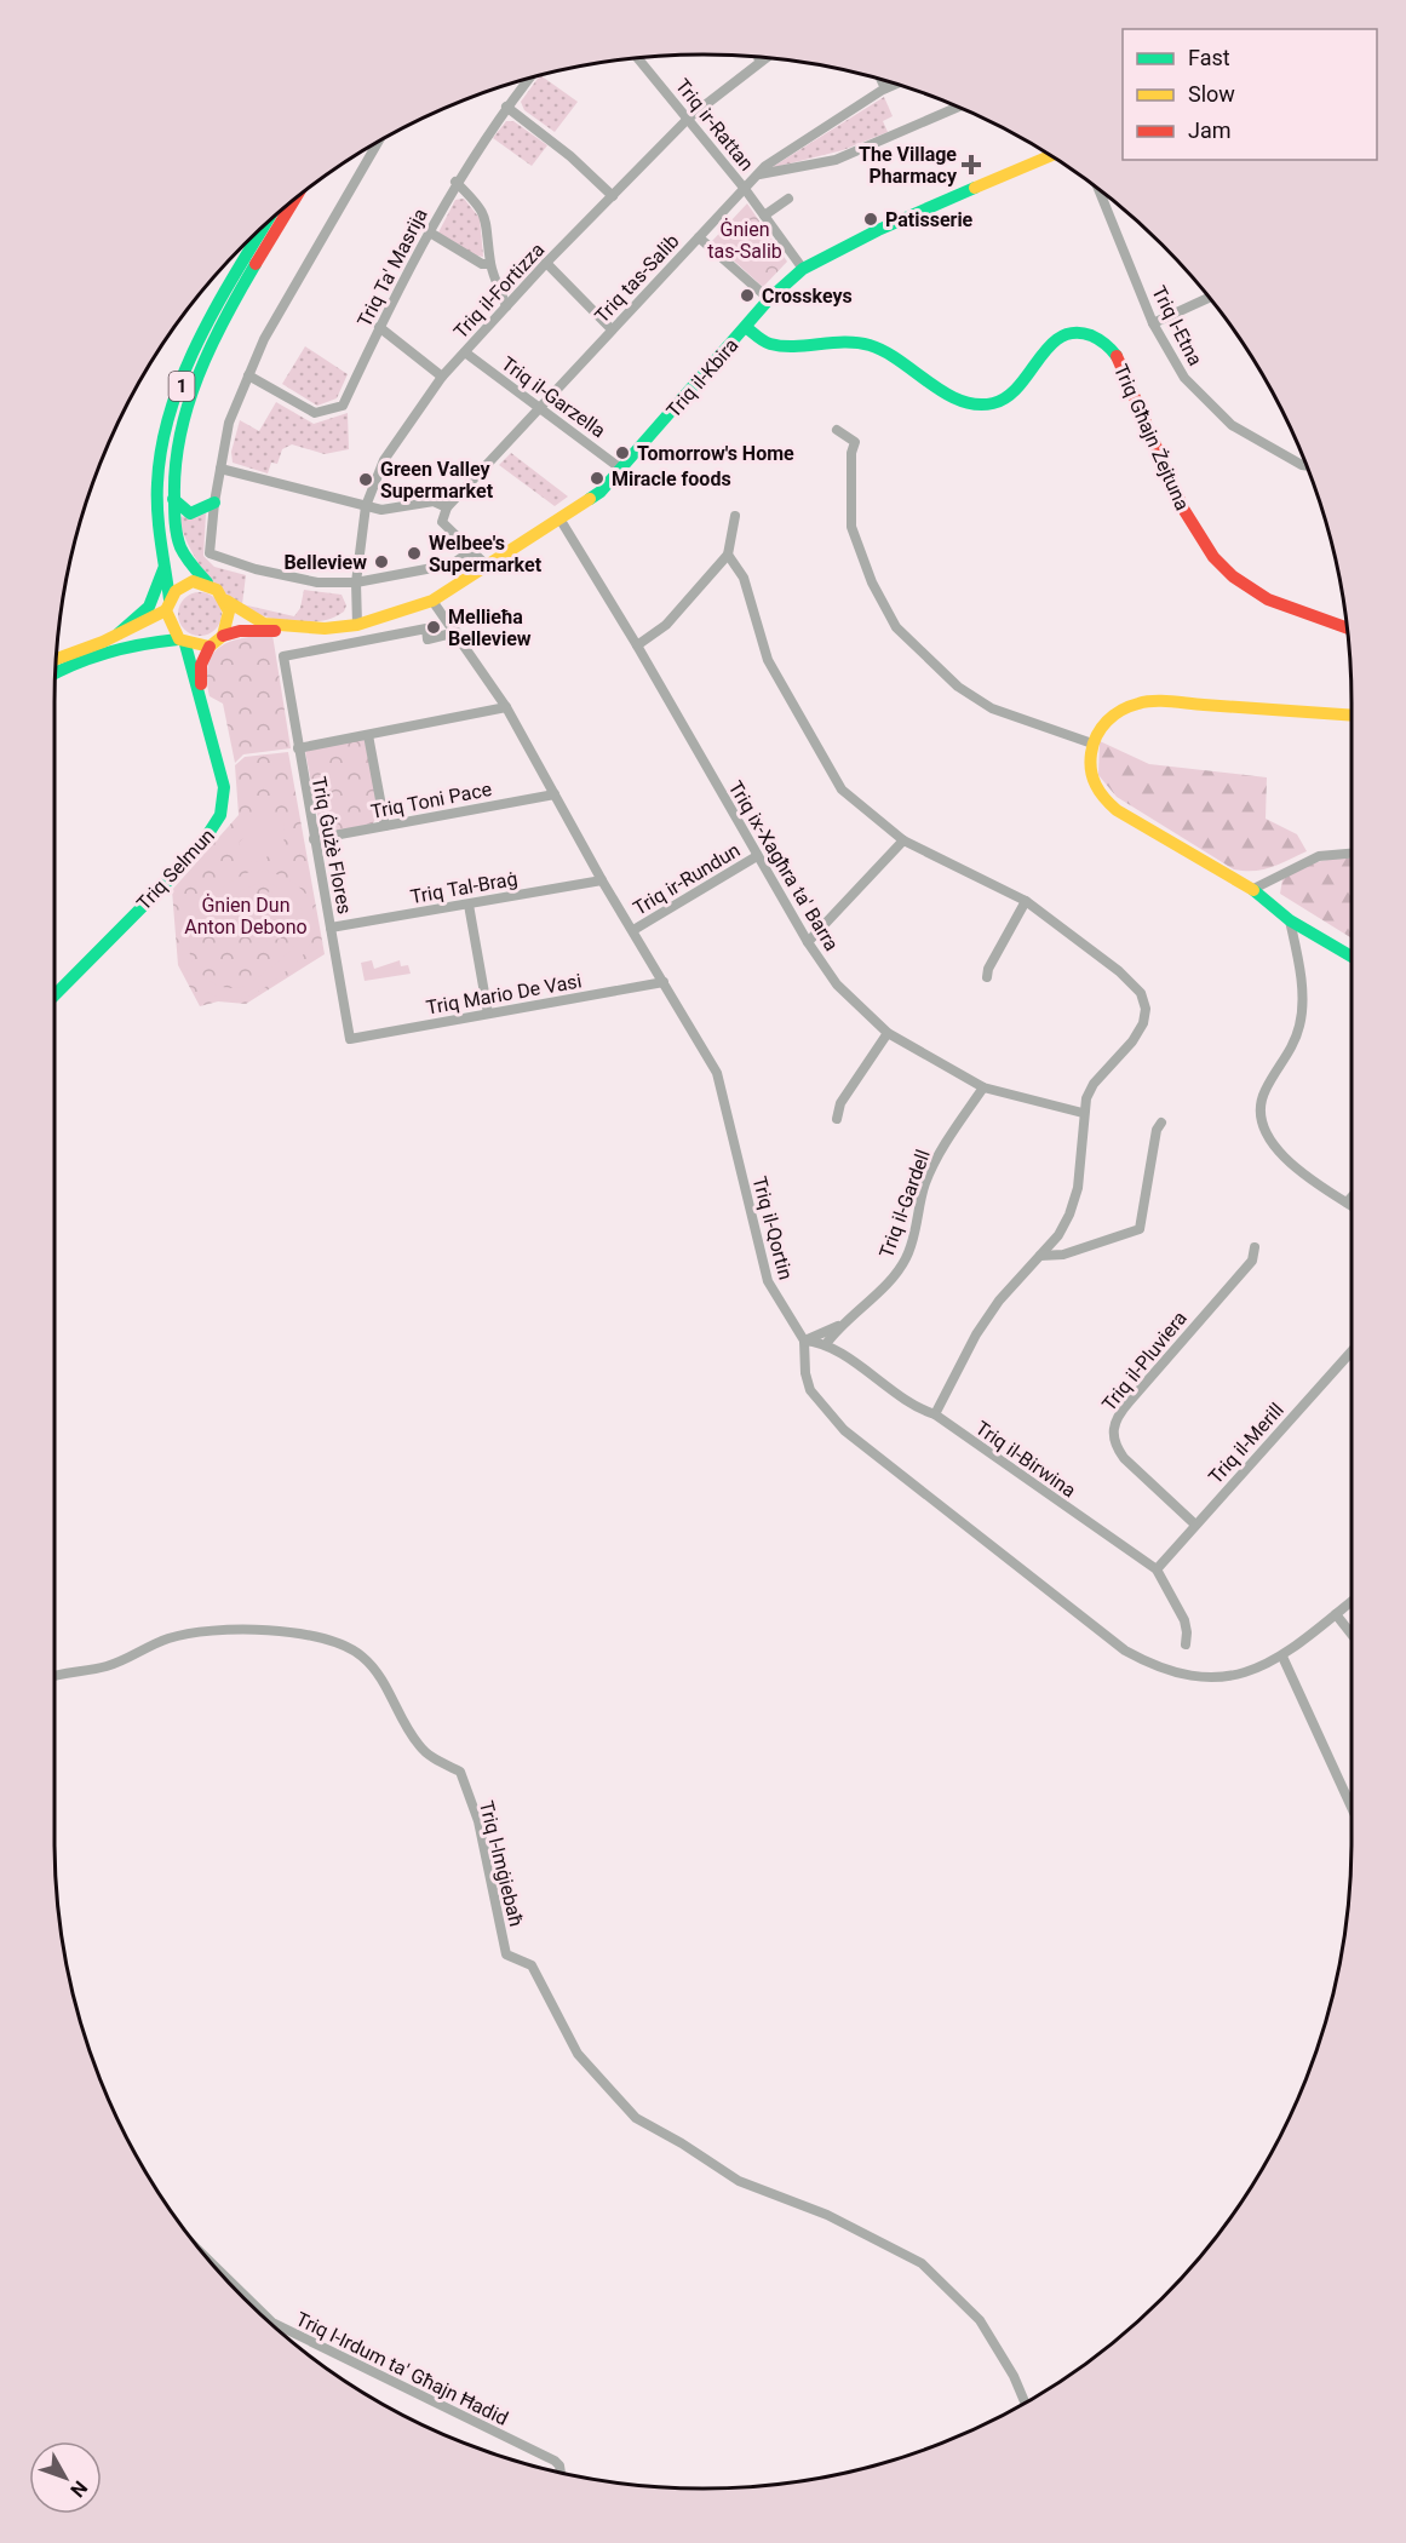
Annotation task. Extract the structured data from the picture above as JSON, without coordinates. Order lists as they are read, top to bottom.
{
  "streets": {
    "main road": [
      "Triq il-Kbira",
      "1",
      "Triq Għajn Żejtuna",
      "Triq Selmun"
    ],
    "street": [
      "Triq ir-Rattan",
      "Triq Ta' Masrija",
      "Triq tas-Salib",
      "Triq il-Fortizza",
      "Triq l-Etna",
      "Triq il-Garzella",
      "Triq Toni Pace",
      "Triq Ġużè Flores",
      "Triq ix-Xagħra ta' Barra",
      "Triq ir-Rundun",
      "Triq Tal-Braġ",
      "Triq Mario De Vasi",
      "Triq il-Gardell",
      "Triq il-Qortin",
      "Triq il-Pluviera",
      "Triq il-Merill",
      "Triq il-Birwina",
      "Triq l-Imġiebaħ",
      "Triq l-Irdum ta' Għajn Ħadid"
    ]
  },
  "crossings": [
    ["Triq ir-Rattan", "Triq tas-Salib"],
    ["Triq ir-Rattan", "Triq il-Fortizza"],
    ["Triq ir-Rattan", "Triq il-Kbira"],
    ["Triq tas-Salib", "Triq il-Garzella"],
    ["Triq il-Fortizza", "Triq il-Kbira"],
    ["Triq il-Fortizza", "Triq il-Garzella"],
    ["Triq il-Kbira", "1"],
    ["Triq il-Kbira", "Triq il-Garzella"],
    ["Triq il-Kbira", "Triq Għajn Żejtuna"],
    ["Triq il-Kbira", "Triq ix-Xagħra ta' Barra"],
    ["Triq il-Kbira", "Triq Selmun"],
    ["Triq il-Kbira", "Triq il-Qortin"],
    ["1", "Triq Selmun"],
    ["Triq Toni Pace", "Triq Ġużè Flores"],
    ["Triq Toni Pace", "Triq il-Qortin"],
    ["Triq Ġużè Flores", "Triq Tal-Braġ"],
    ["Triq Ġużè Flores", "Triq Mario De Vasi"],
    ["Triq Ġużè Flores", "Triq il-Qortin"],
    ["Triq ix-Xagħra ta' Barra", "Triq ir-Rundun"],
    ["Triq ix-Xagħra ta' Barra", "Triq il-Gardell"],
    ["Triq ir-Rundun", "Triq il-Qortin"],
    ["Triq Tal-Braġ", "Triq il-Qortin"],
    ["Triq Mario De Vasi", "Triq il-Qortin"],
    ["Triq il-Gardell", "Triq il-Qortin"],
    ["Triq il-Gardell", "Triq il-Birwina"],
    ["Triq il-Qortin", "Triq il-Birwina"],
    ["Triq il-Pluviera", "Triq il-Merill"],
    ["Triq il-Merill", "Triq il-Birwina"]
  ],
  "parks": ["Ġnien tas-Salib", "Ġnien Dun Anton Debono"],
  "places": {
    "health": ["The Village Pharmacy"],
    "other": [
      "Patisserie",
      "Crosskeys",
      "Tomorrow's Home",
      "Miracle foods",
      "Green Valley Supermarket",
      "Welbee's Supermarket",
      "Belleview",
      "Mellieħa Belleview"
    ]
  },
  "legend": ["Fast", "Slow", "Jam"],
  "north": "bottom right"
}
